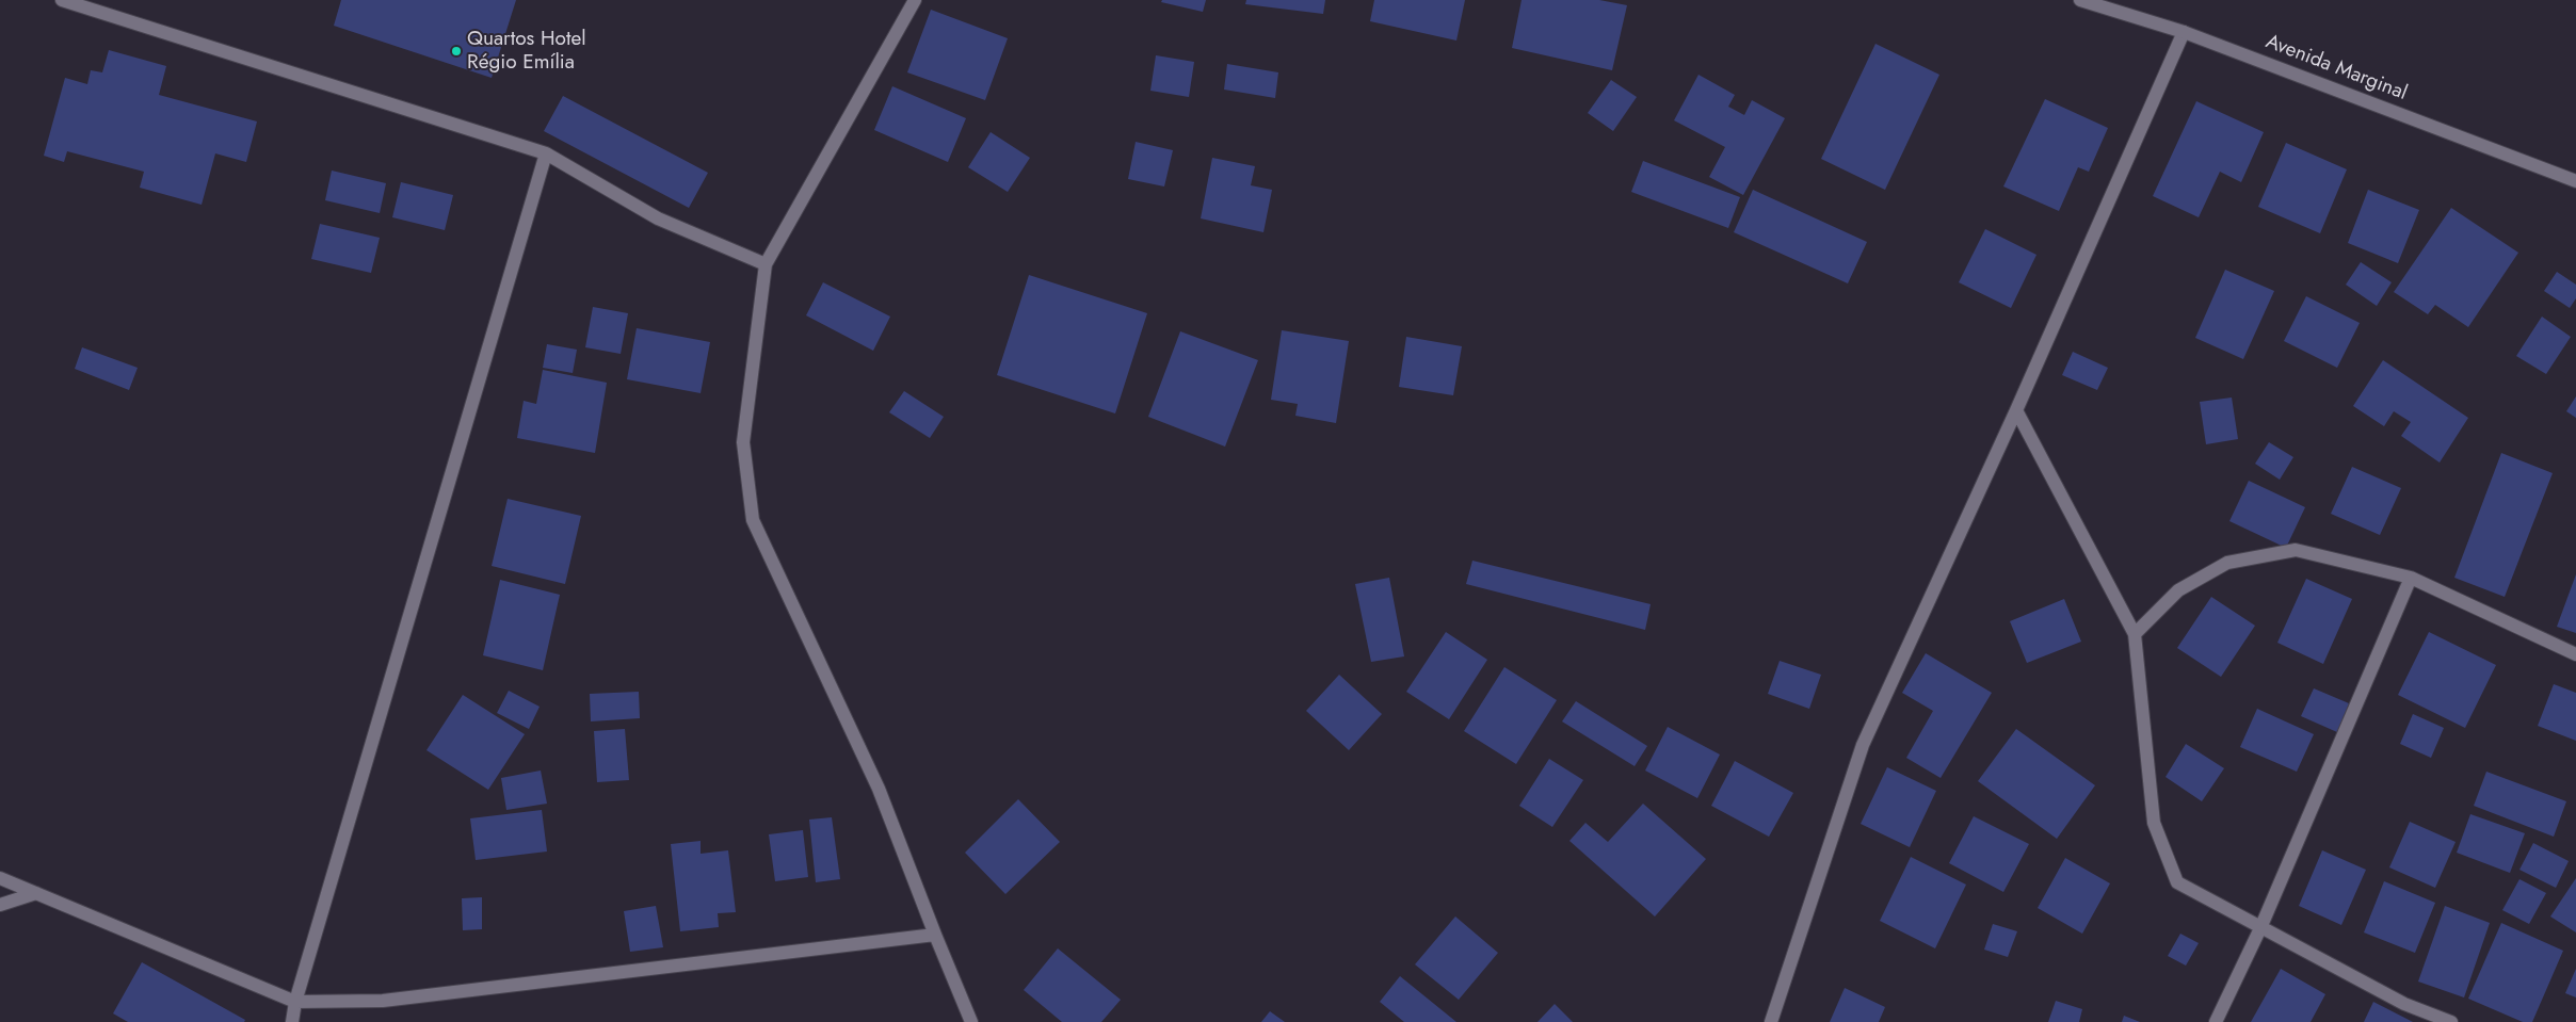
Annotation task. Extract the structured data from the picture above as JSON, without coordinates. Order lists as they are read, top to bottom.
{
  "streets": {
    "street": ["Avenida Marginal"]
  },
  "places": ["Quartos Hotel Régio Emília"]
}
